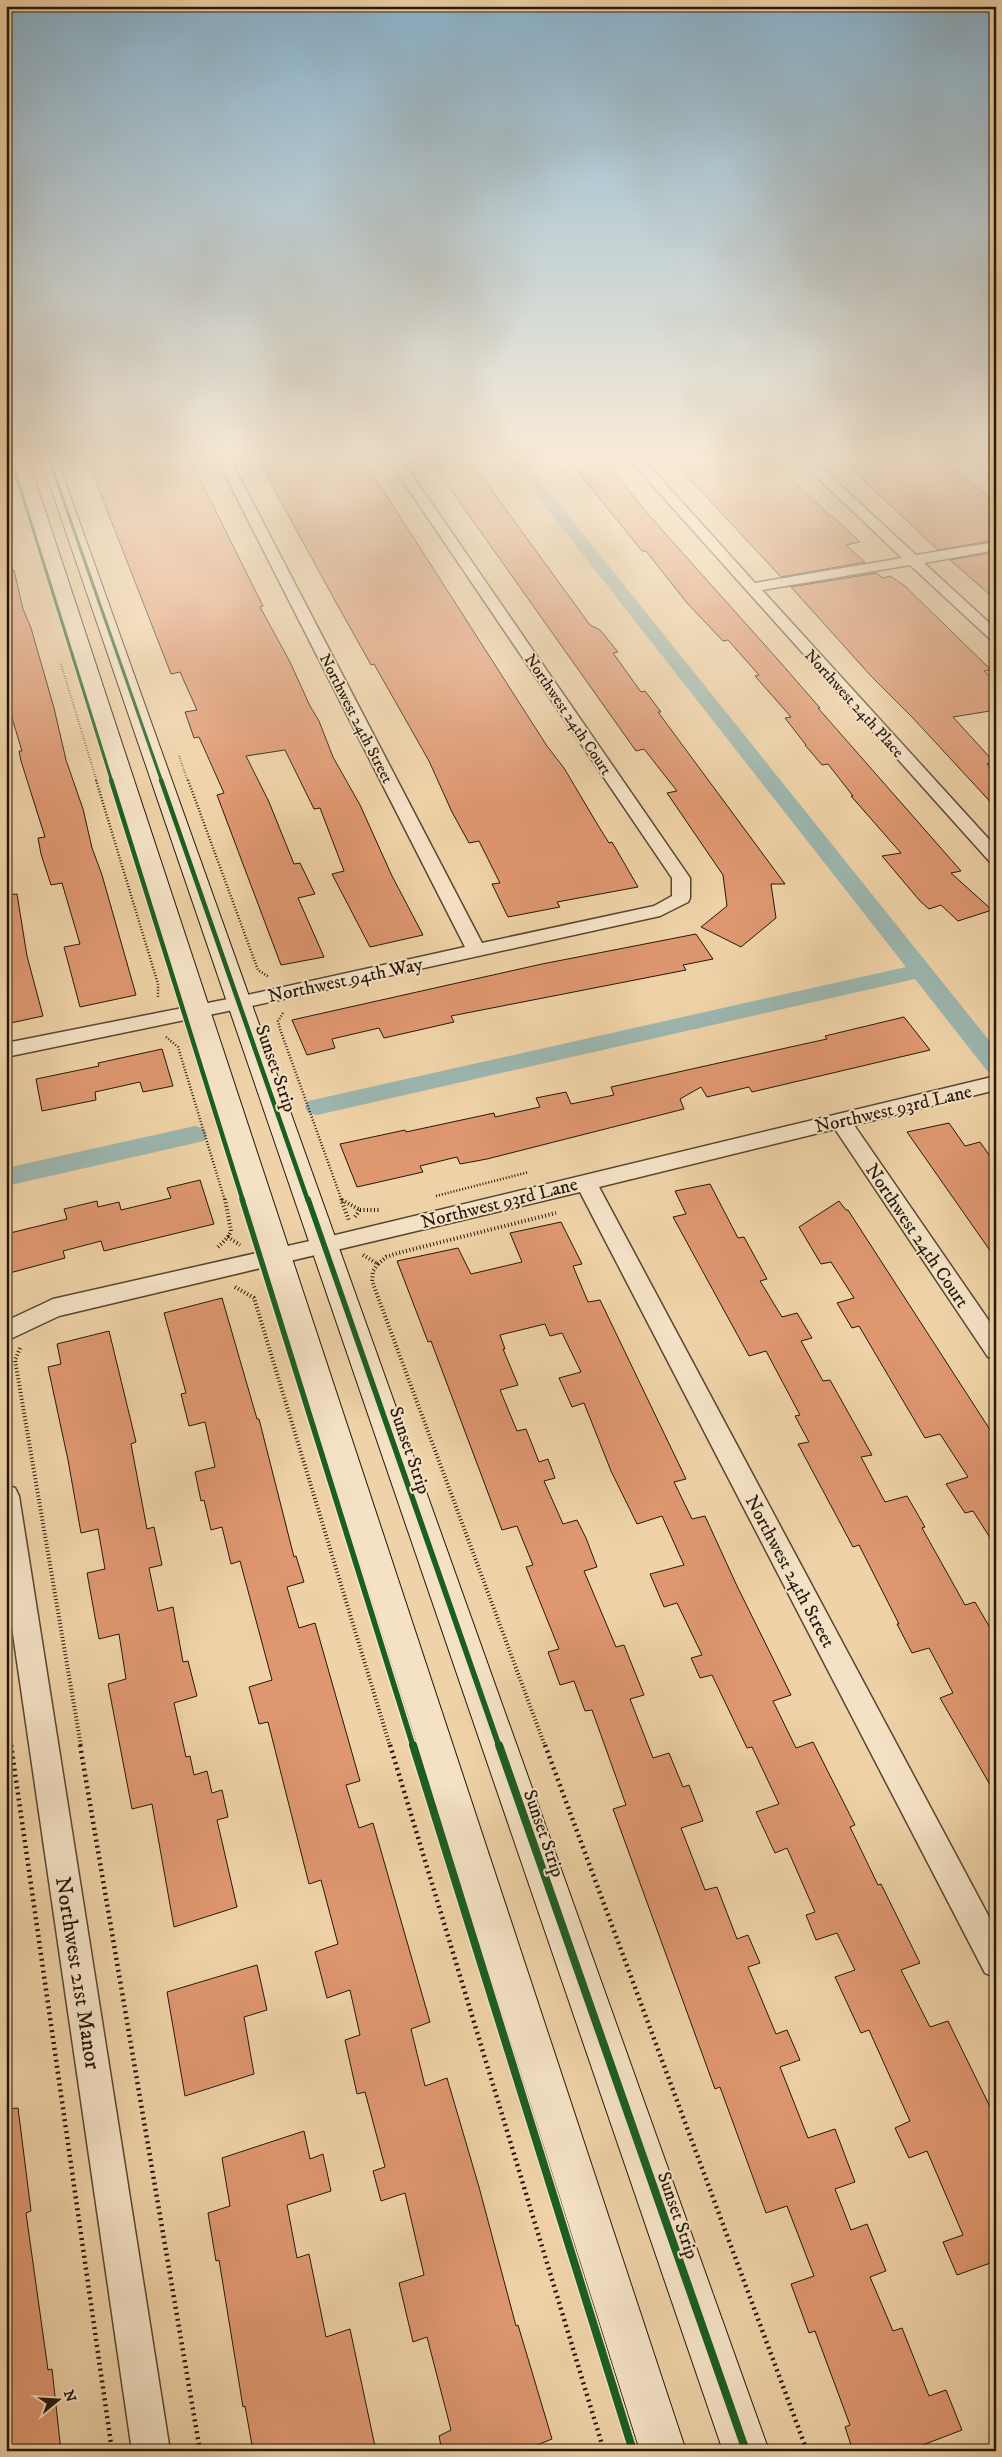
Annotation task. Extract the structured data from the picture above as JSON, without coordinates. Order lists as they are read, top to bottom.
{
  "streets": {
    "street": [
      "Northwest 24th Place",
      "Northwest 24th Court",
      "Northwest 24th Street",
      "Northwest 94th Way",
      "Sunset Strip",
      "Northwest 93rd Lane",
      "Northwest 21st Manor"
    ]
  },
  "crossings": [
    ["Northwest 24th Court", "Northwest 94th Way"],
    ["Northwest 24th Court", "Northwest 93rd Lane"],
    ["Northwest 24th Street", "Northwest 94th Way"],
    ["Northwest 24th Street", "Northwest 93rd Lane"],
    ["Northwest 94th Way", "Sunset Strip"],
    ["Sunset Strip", "Northwest 93rd Lane"]
  ],
  "north": "right"
}
